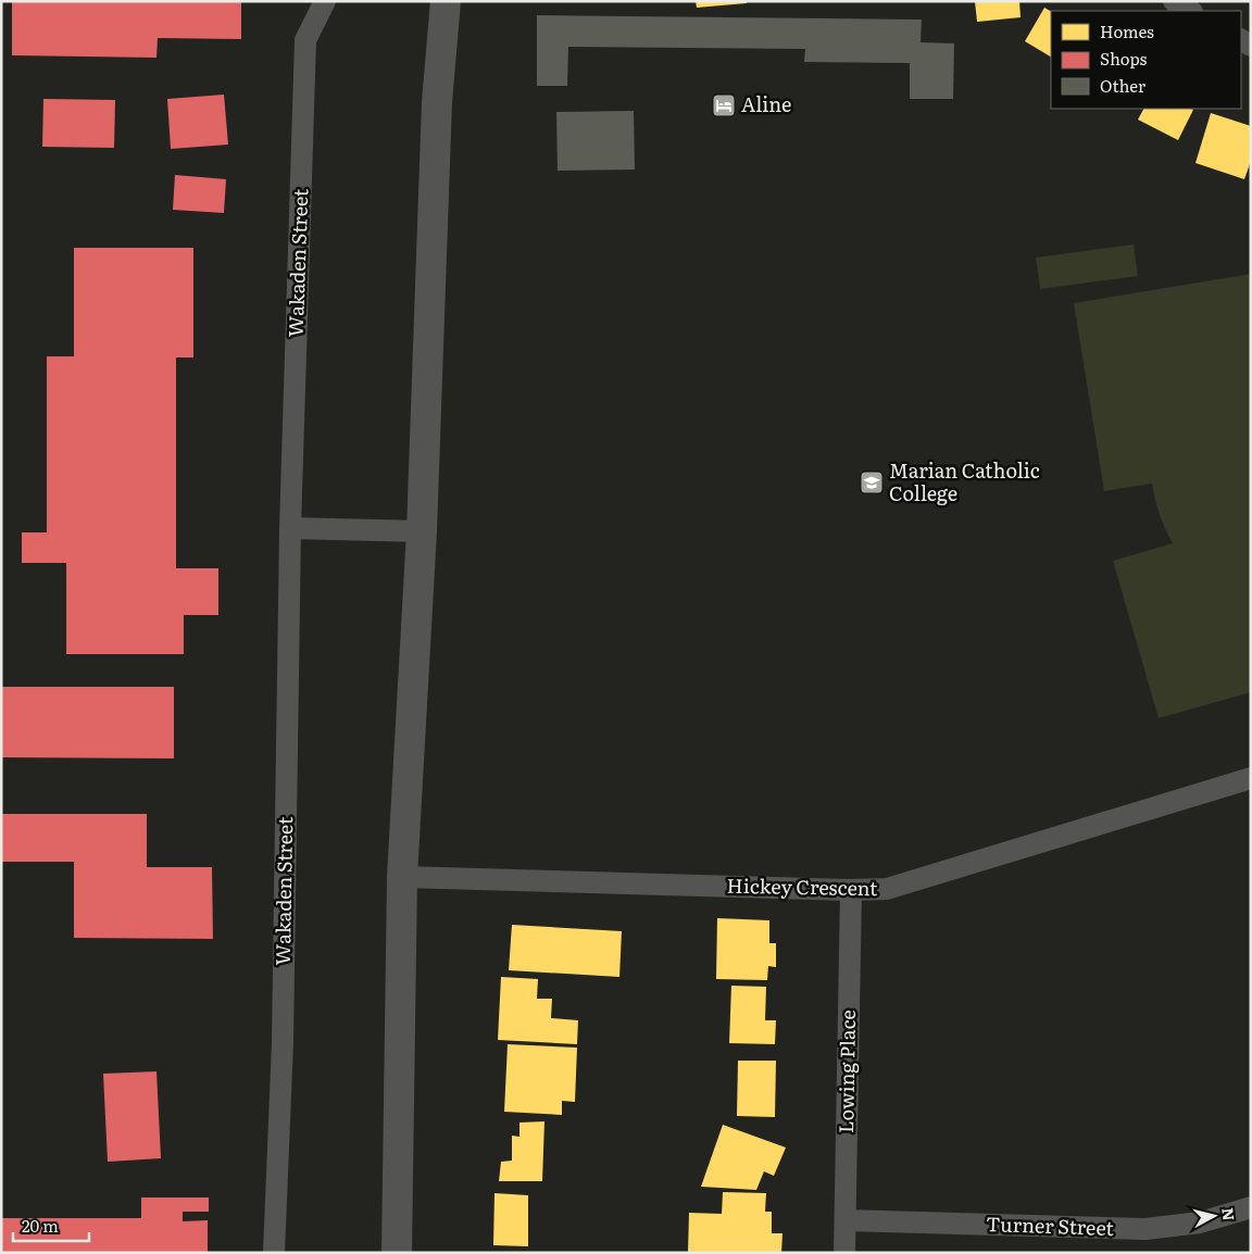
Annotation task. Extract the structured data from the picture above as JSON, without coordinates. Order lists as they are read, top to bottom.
{
  "streets": {
    "street": [
      "Wakaden Street",
      "Hickey Crescent",
      "Lowing Place",
      "Turner Street"
    ]
  },
  "crossings": [
    ["Hickey Crescent", "Lowing Place"],
    ["Lowing Place", "Turner Street"]
  ],
  "places": {
    "hotel": ["Aline"],
    "school or university": ["Marian Catholic College"]
  },
  "legend": ["Homes", "Shops", "Other"],
  "scale_bar": "20 m",
  "north": "right"
}
